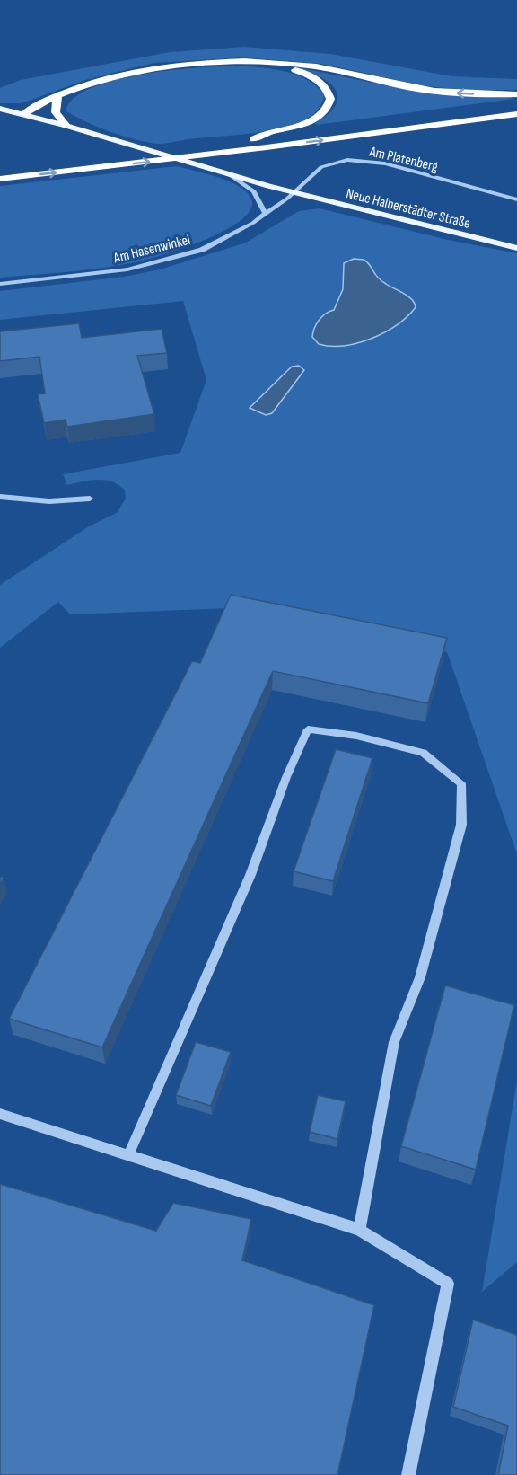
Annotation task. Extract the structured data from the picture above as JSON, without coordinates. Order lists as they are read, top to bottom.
{
  "streets": {
    "main road": ["Neue Halberstädter Straße"],
    "street": ["Am Platenberg", "Am Hasenwinkel"]
  },
  "crossings": [
    ["Am Platenberg", "Neue Halberstädter Straße"],
    ["Am Platenberg", "Am Hasenwinkel"],
    ["Neue Halberstädter Straße", "Am Hasenwinkel"]
  ]
}
